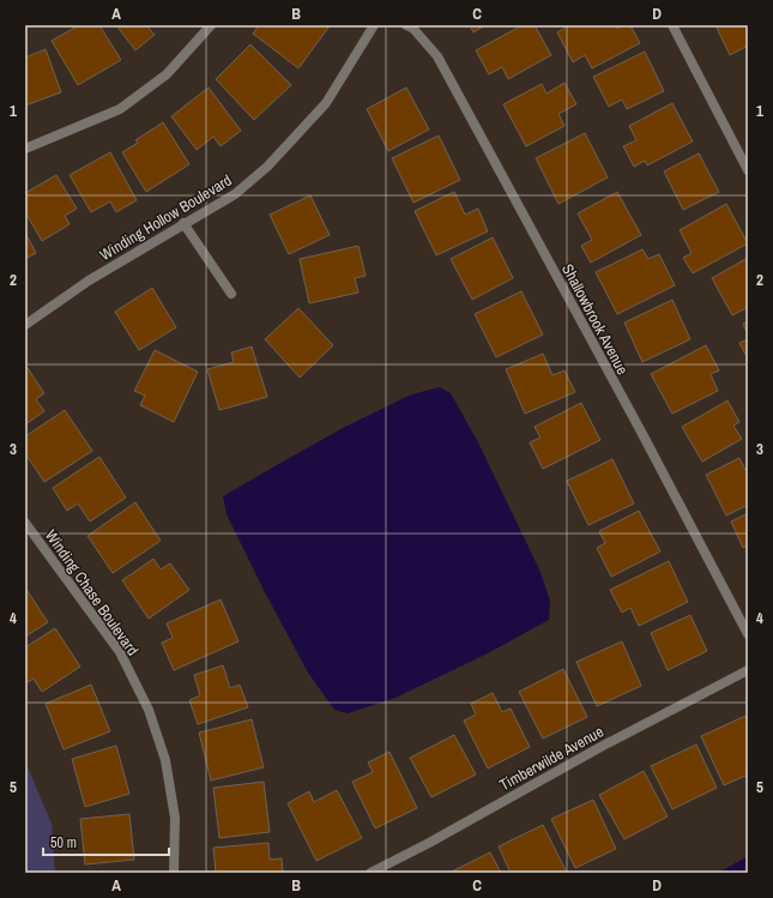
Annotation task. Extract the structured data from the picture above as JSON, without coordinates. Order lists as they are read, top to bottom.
{
  "streets": {
    "street": [
      "Winding Hollow Boulevard",
      "Shallowbrook Avenue",
      "Winding Chase Boulevard",
      "Timberwilde Avenue"
    ]
  },
  "scale_bar": "50 m",
  "grid": {
    "columns": [
      "A",
      "B",
      "C",
      "D"
    ],
    "rows": [
      "1",
      "2",
      "3",
      "4",
      "5"
    ]
  }
}
